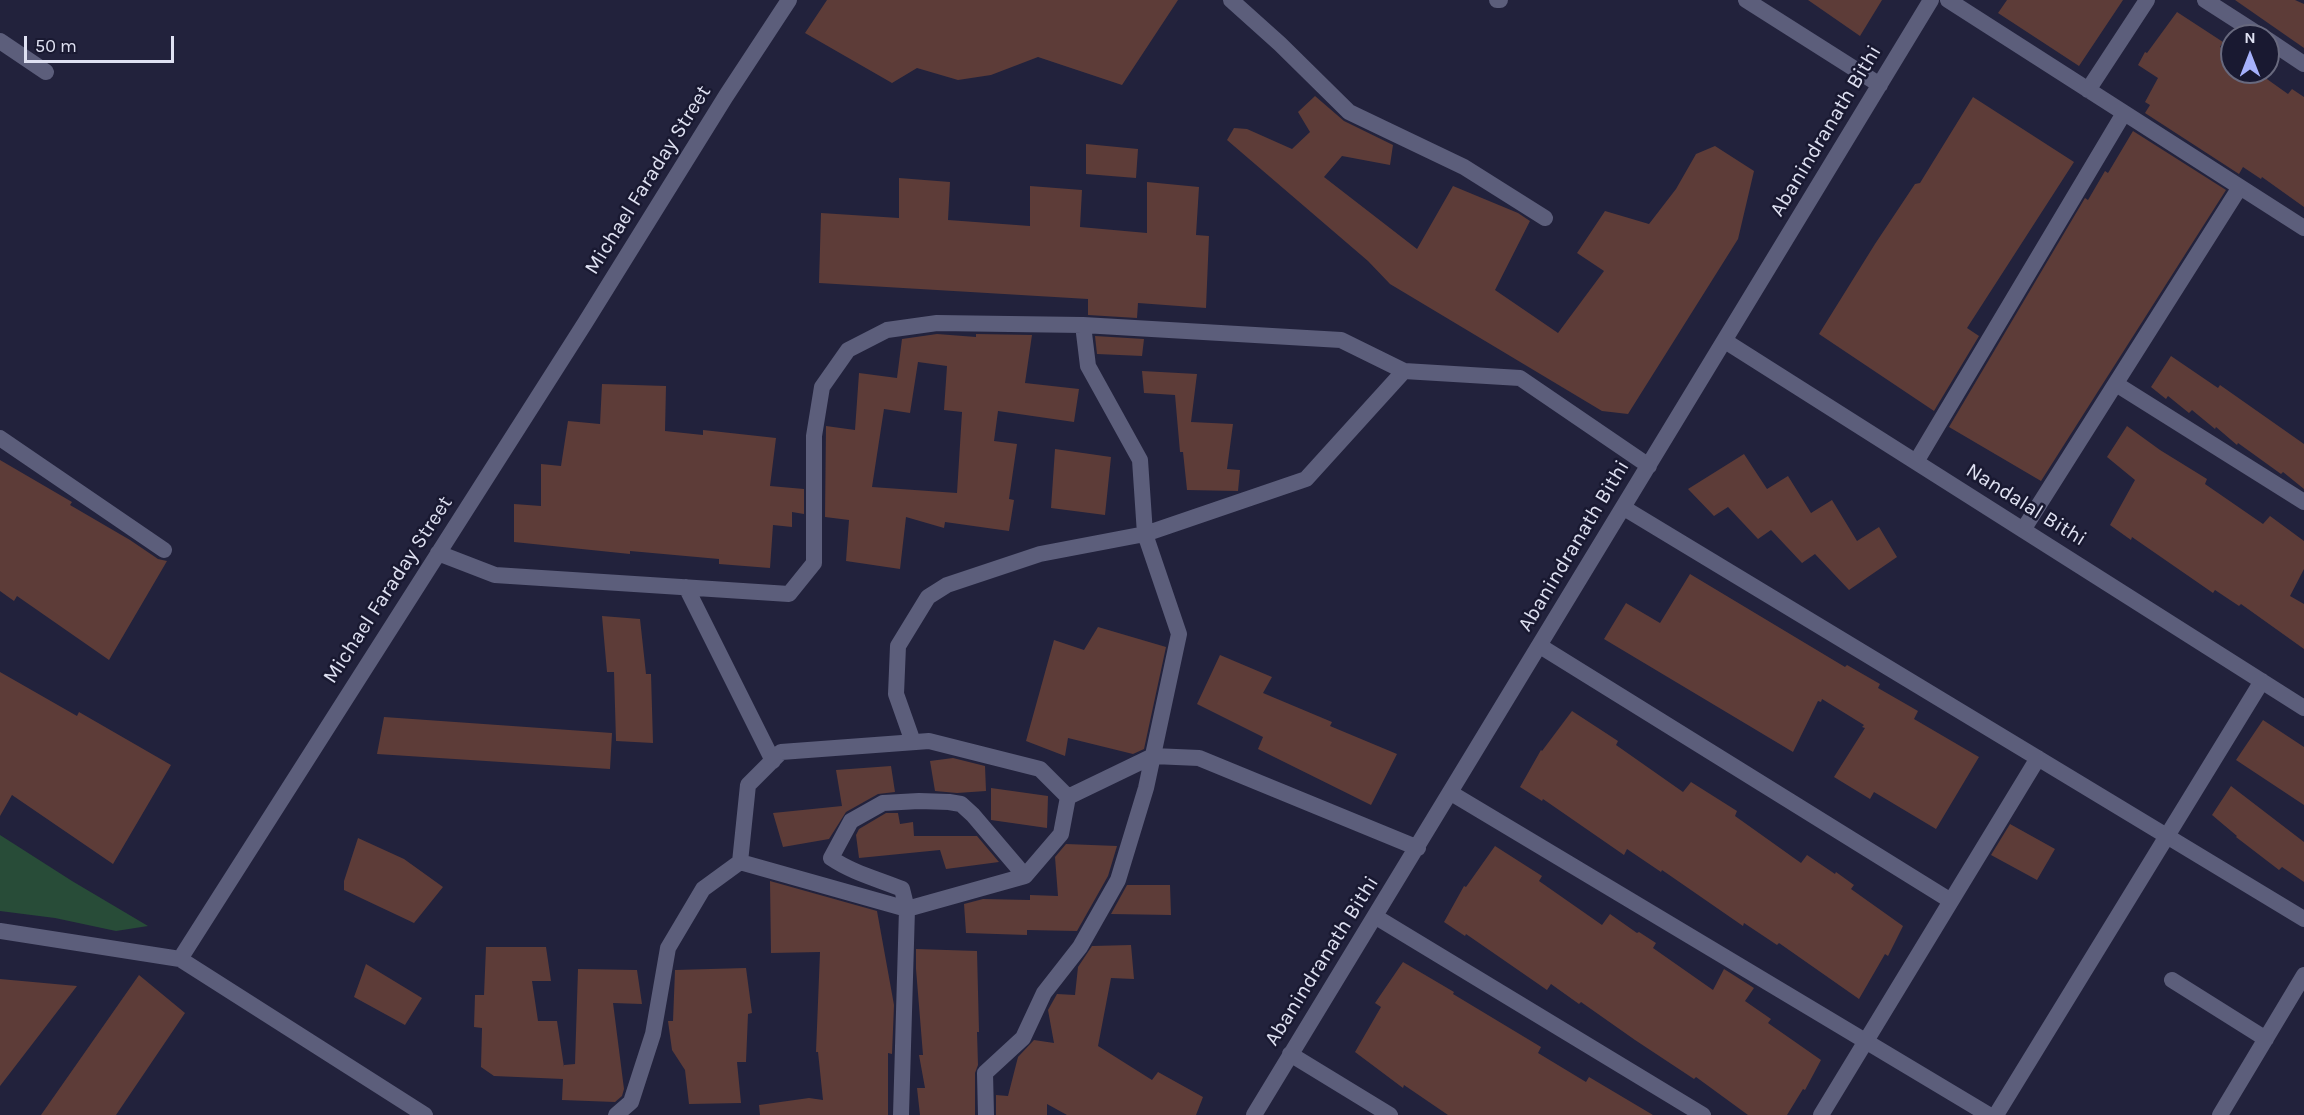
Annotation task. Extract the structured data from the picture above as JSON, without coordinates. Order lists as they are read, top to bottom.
{
  "streets": {
    "street": ["Abanindranath Bithi", "Michael Faraday Street", "Nandalal Bithi"]
  },
  "crossings": [
    ["Abanindranath Bithi", "Nandalal Bithi"]
  ],
  "scale_bar": "50 m",
  "north": "top"
}
